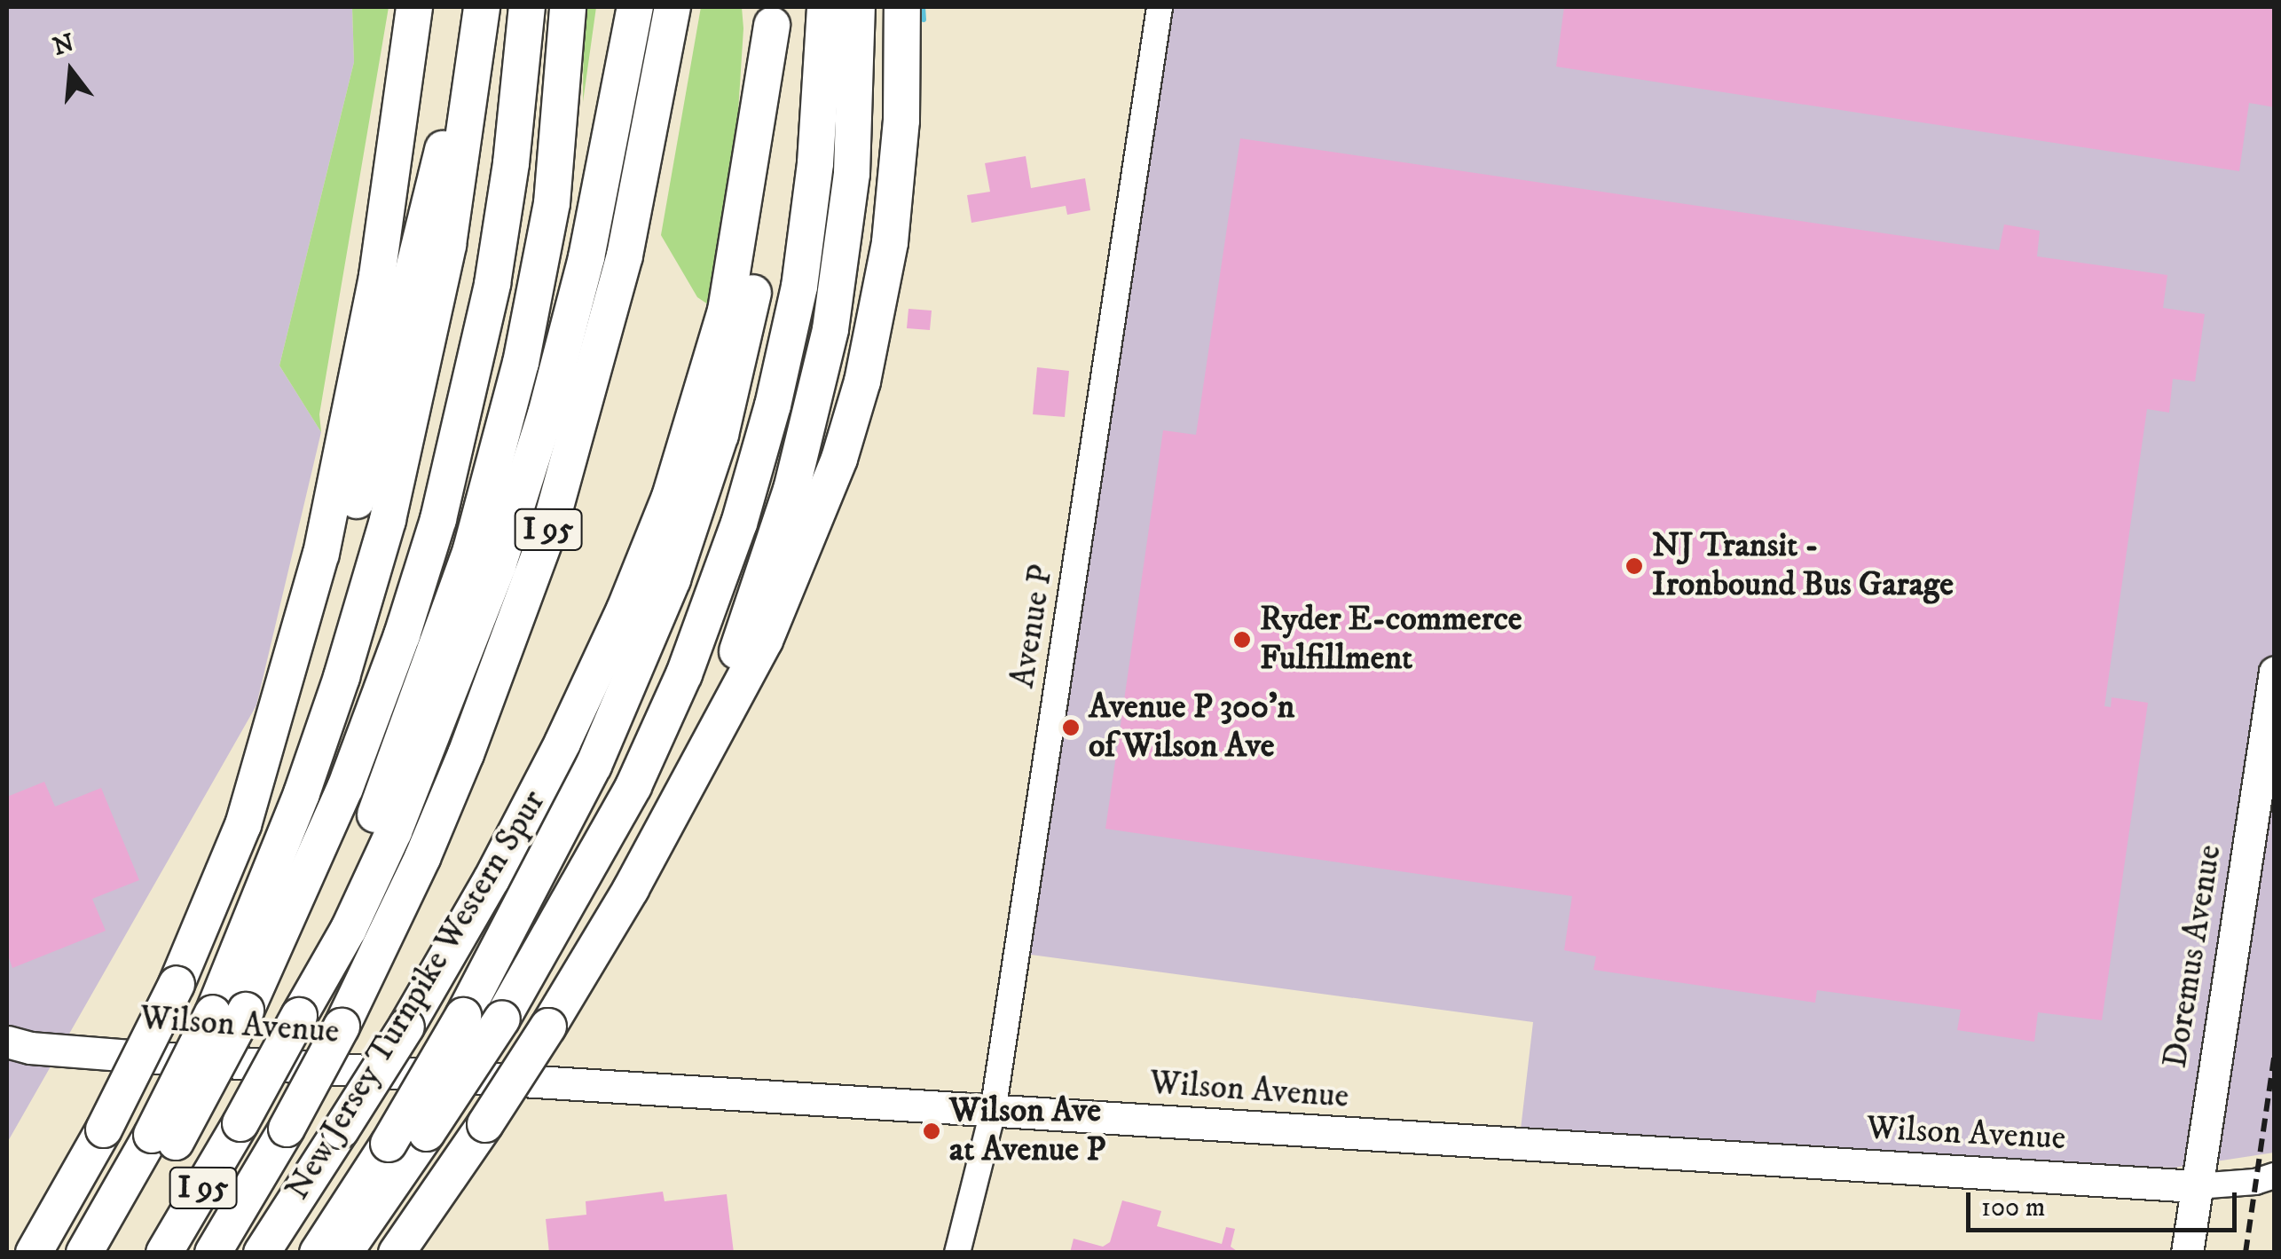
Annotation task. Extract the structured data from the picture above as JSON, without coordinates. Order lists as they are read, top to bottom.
{
  "streets": {
    "highway": ["I 95", "New Jersey Turnpike Western Spur"],
    "main road": ["Doremus Avenue", "Wilson Avenue"],
    "street": ["Avenue P"]
  },
  "crossings": [
    ["Avenue P", "Wilson Avenue"],
    ["Doremus Avenue", "Wilson Avenue"]
  ],
  "places": [
    "NJ Transit - Ironbound Bus Garage",
    "Ryder E-commerce Fulfillment",
    "Avenue P 300'n of Wilson Ave",
    "Wilson Ave at Avenue P"
  ],
  "scale_bar": "100 m",
  "north": "top"
}
